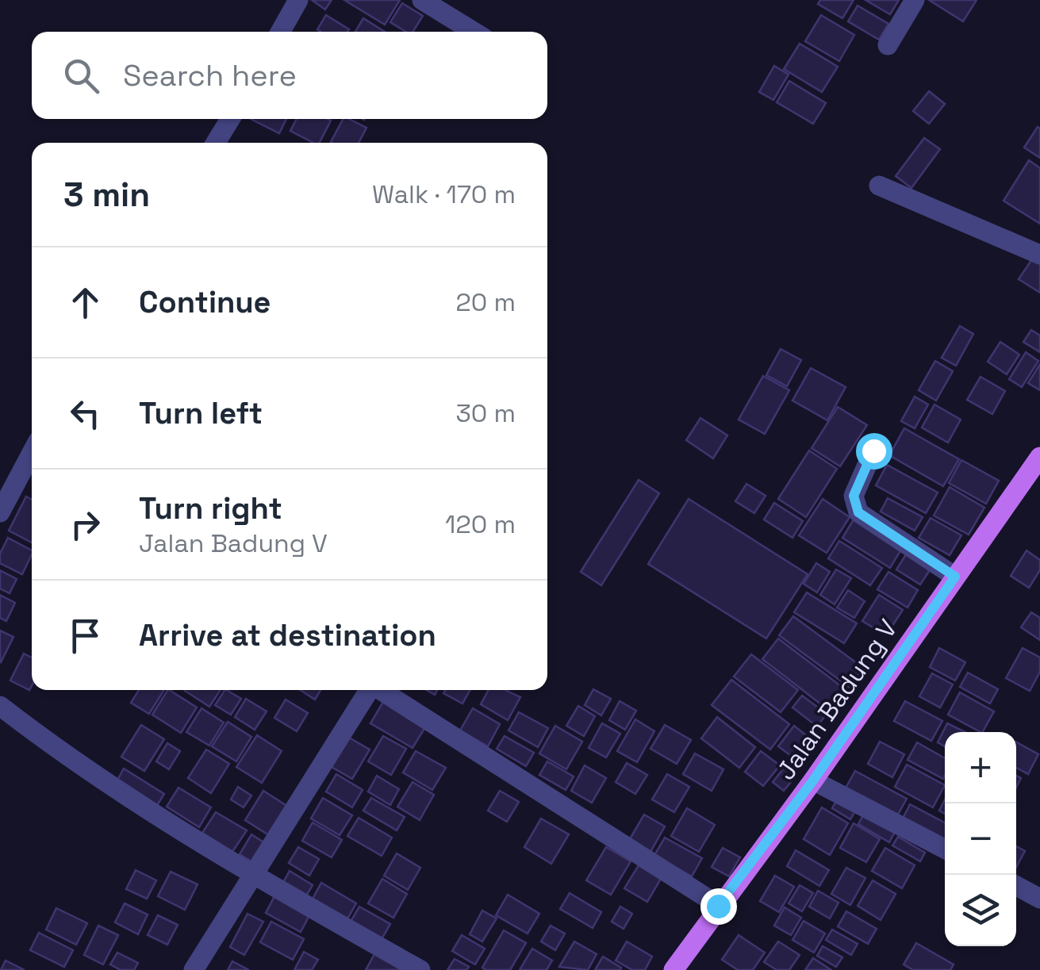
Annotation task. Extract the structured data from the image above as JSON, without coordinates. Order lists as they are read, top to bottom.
{
  "streets": {
    "main road": ["Jalan Badung V"]
  },
  "page": {
    "search": "Search here",
    "heading": ["3 min", "Walk · 170 m"],
    "list": [
      ["Continue", "20 m"],
      ["Turn left", "30 m"],
      ["Turn right", "Jalan Badung V", "120 m"],
      "Arrive at destination"
    ],
    "map_buttons": ["+", "−"]
  }
}
